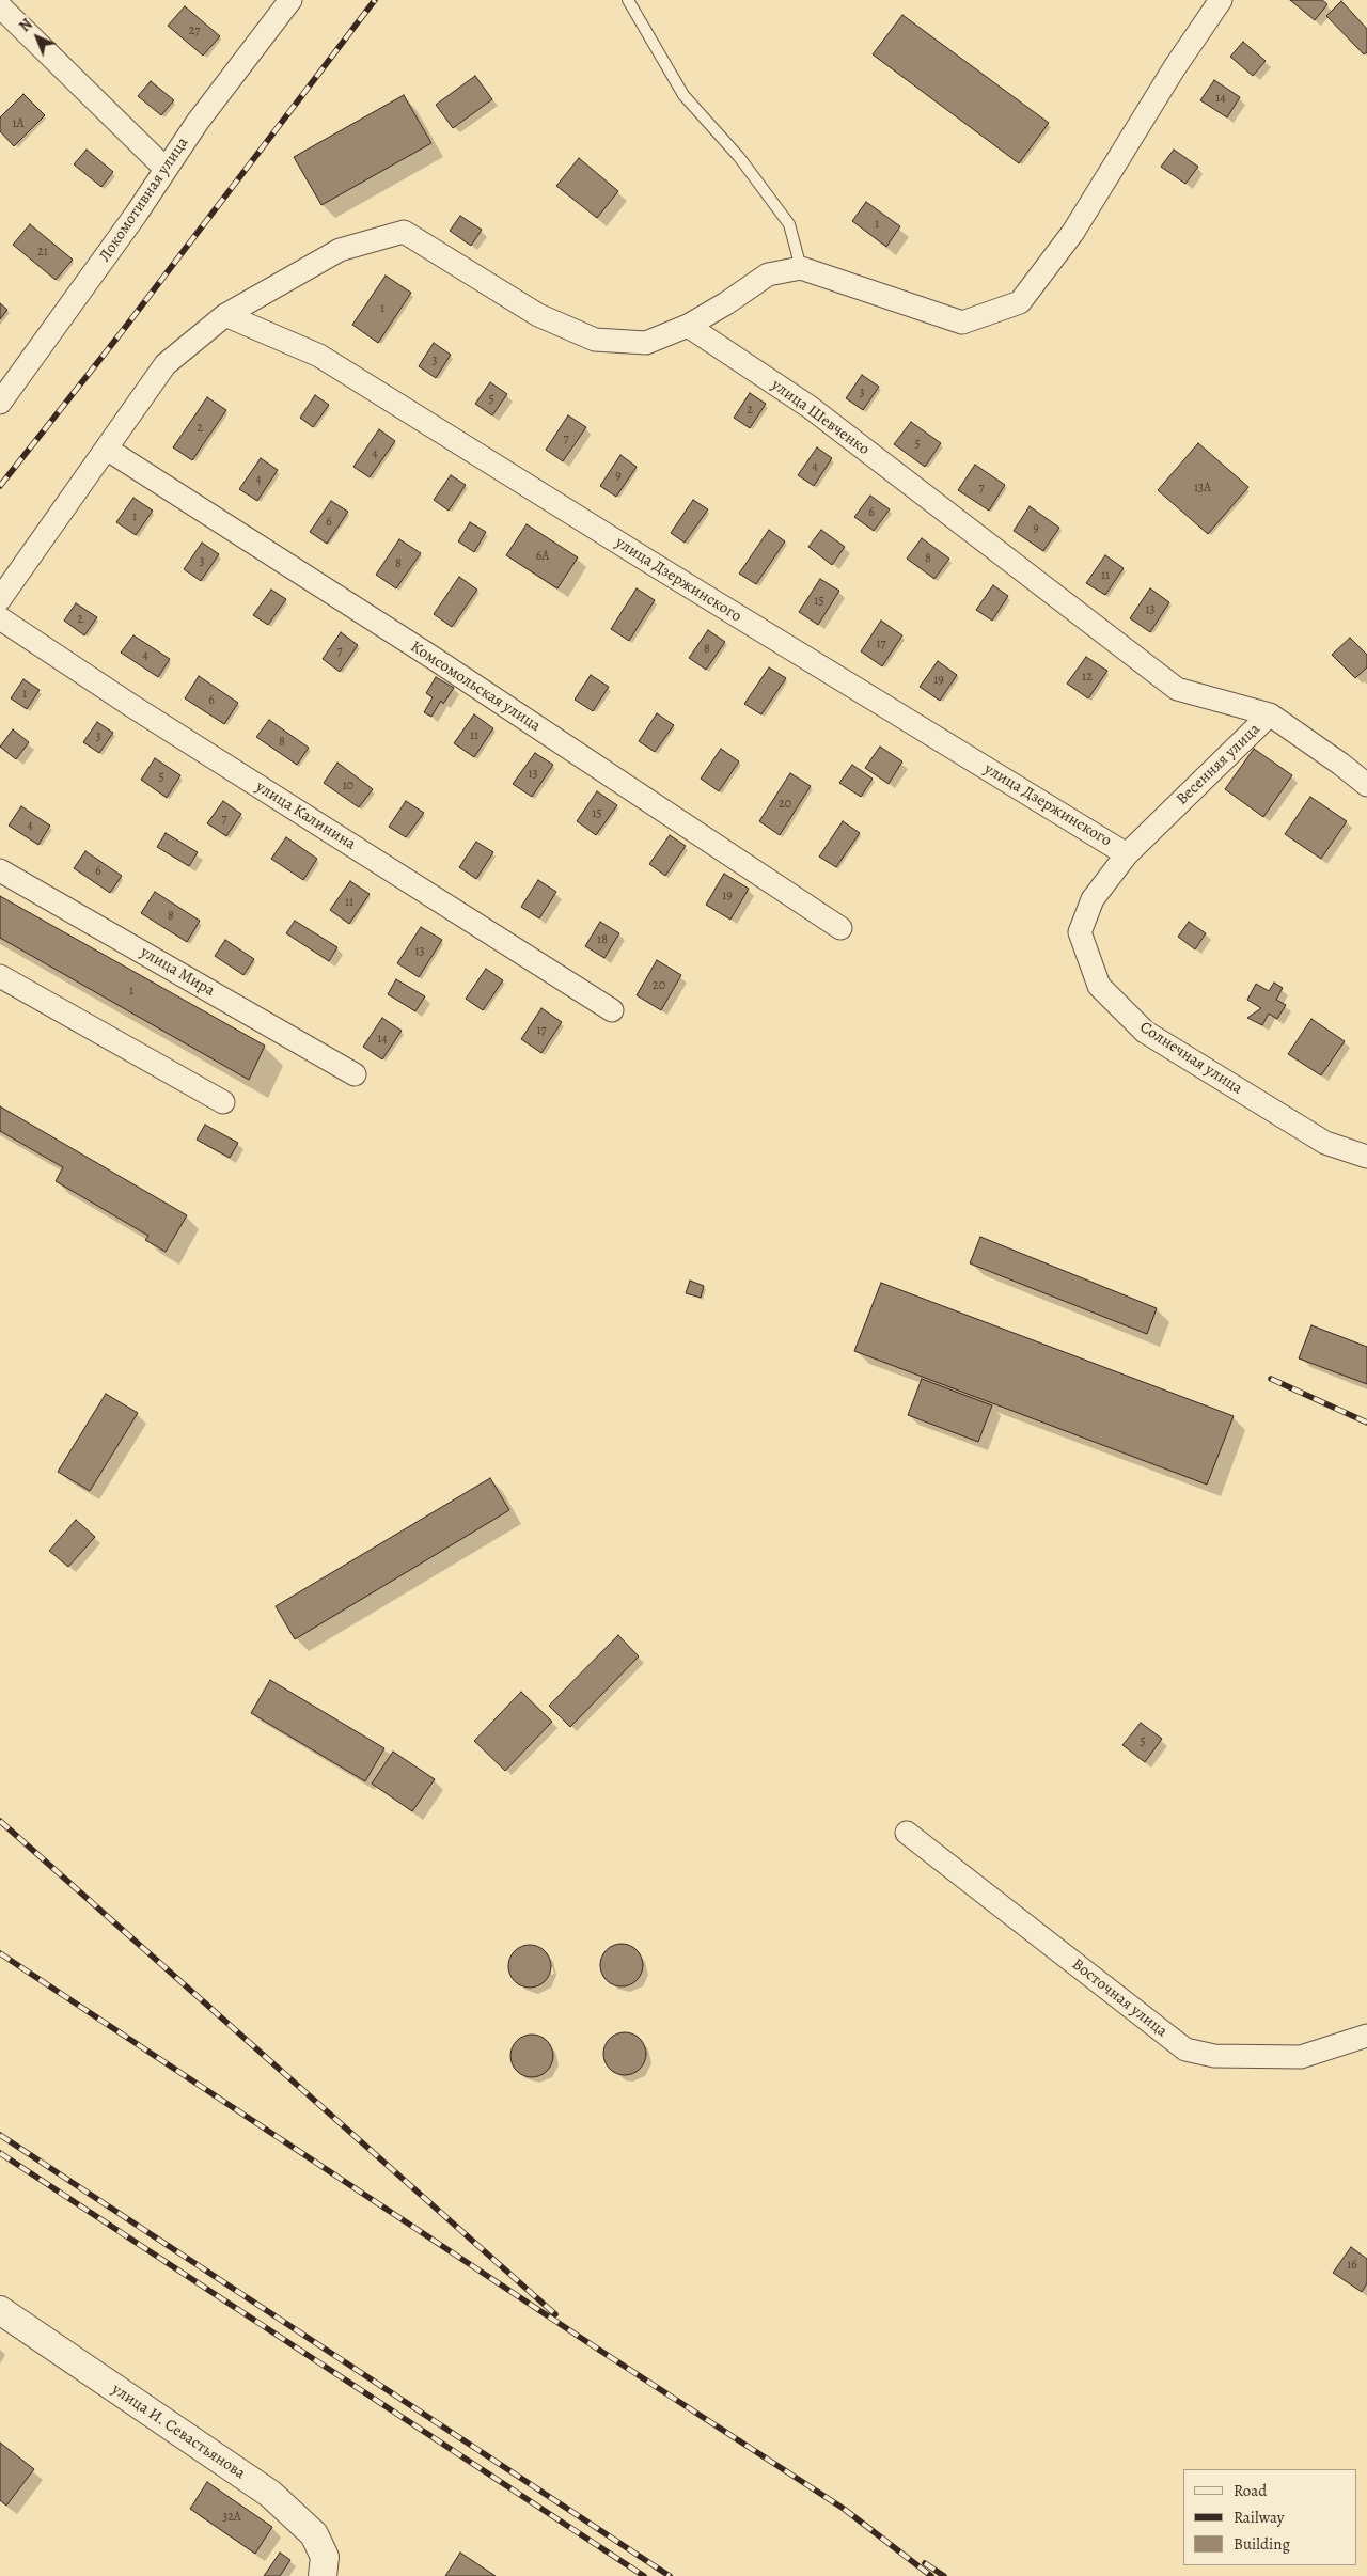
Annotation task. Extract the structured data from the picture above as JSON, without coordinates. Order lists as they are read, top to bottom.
{
  "streets": {
    "street": [
      "Локомотивная улица",
      "улица Шевченко",
      "улица Дзержинского",
      "Комсомольская улица",
      "Весенняя улица",
      "улица Калинина",
      "улица Мира",
      "Солнечная улица",
      "Восточная улица",
      "улица И. Севастьянова"
    ]
  },
  "crossings": [
    ["улица Шевченко", "Весенняя улица"],
    ["улица Дзержинского", "Весенняя улица"],
    ["улица Дзержинского", "Солнечная улица"],
    ["Весенняя улица", "Солнечная улица"]
  ],
  "house_numbers": [
    "27",
    "14",
    "1А",
    "1",
    "21",
    "1",
    "3",
    "3",
    "5",
    "2",
    "2",
    "7",
    "5",
    "4",
    "4",
    "9",
    "4",
    "7",
    "13А",
    "6",
    "1",
    "6",
    "9",
    "6А",
    "8",
    "3",
    "8",
    "11",
    "15",
    "13",
    "2",
    "17",
    "8",
    "7",
    "4",
    "12",
    "19",
    "1",
    "6",
    "11",
    "3",
    "8",
    "13",
    "5",
    "10",
    "20",
    "15",
    "7",
    "4",
    "6",
    "19",
    "11",
    "8",
    "18",
    "13",
    "20",
    "1",
    "17",
    "14",
    "5",
    "16",
    "32А"
  ],
  "legend": ["Road", "Railway", "Building"],
  "north": "top left"
}
